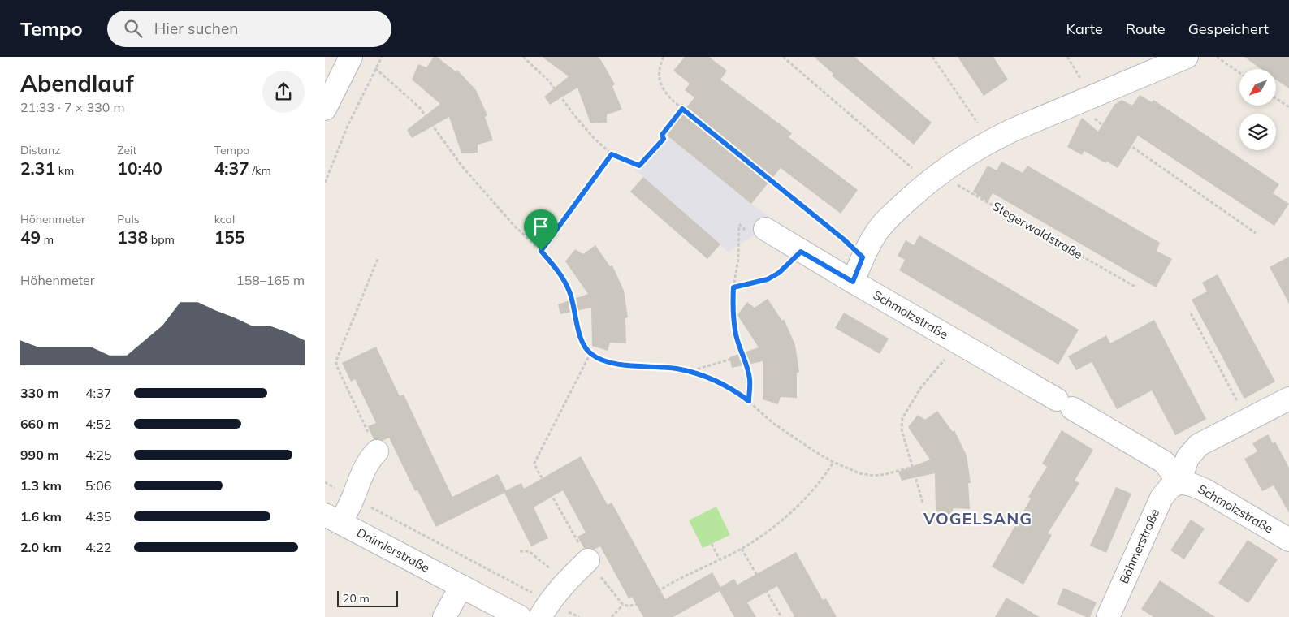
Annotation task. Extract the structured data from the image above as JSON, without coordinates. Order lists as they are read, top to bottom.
{
  "streets": {
    "street": ["Schmolzstraße", "Böhmerstraße", "Daimlerstraße"],
    "path": ["Stegerwaldstraße"]
  },
  "crossings": [
    ["Schmolzstraße", "Böhmerstraße"]
  ],
  "districts": ["VOGELSANG"],
  "scale_bar": "20 m",
  "north": "bottom left",
  "page": {
    "header": "Tempo",
    "search": "Hier suchen",
    "nav": ["Karte", "Route", "Gespeichert"],
    "heading": ["Abendlauf", "21:33 · 7 × 330 m"],
    "stats": [
      ["Distanz", "2.31 km"],
      ["Zeit", "10:40"],
      ["Tempo", "4:37 /km"],
      ["Höhenmeter", "49 m"],
      ["Puls", "138 bpm"],
      ["kcal", "155"]
    ],
    "chart": ["Höhenmeter", "158–165 m"],
    "list": [
      {
        "name": "330 m",
        "note": "4:37"
      },
      {
        "name": "660 m",
        "note": "4:52"
      },
      {
        "name": "990 m",
        "note": "4:25"
      },
      {
        "name": "1.3 km",
        "note": "5:06"
      },
      {
        "name": "1.6 km",
        "note": "4:35"
      },
      {
        "name": "2.0 km",
        "note": "4:22"
      }
    ],
    "scale": "20 m"
  }
}
